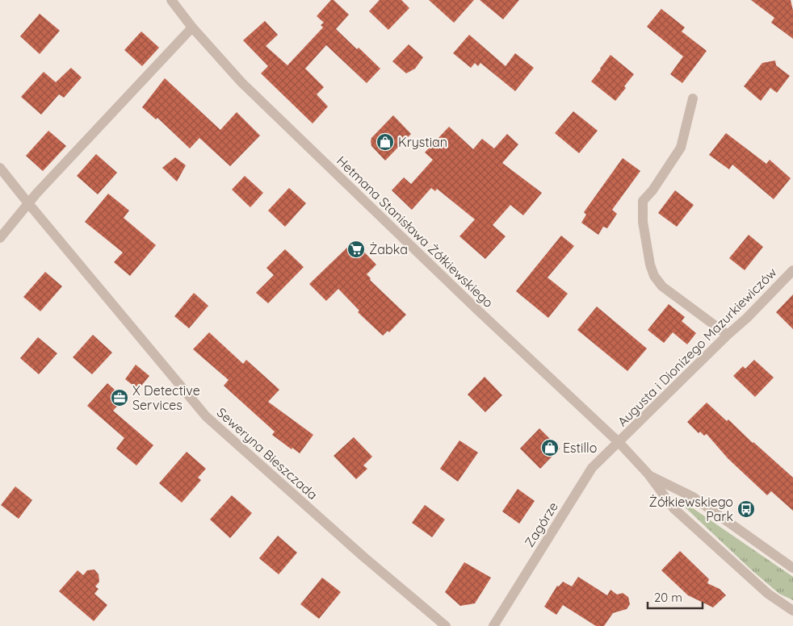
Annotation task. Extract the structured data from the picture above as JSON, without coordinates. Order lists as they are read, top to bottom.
{
  "streets": {
    "street": [
      "Hetmana Stanisława Żółkiewskiego",
      "Augusta i Dionizego Mazurkiewiczów",
      "Seweryna Bieszczada",
      "Zagórze"
    ]
  },
  "crossings": [
    ["Hetmana Stanisława Żółkiewskiego", "Augusta i Dionizego Mazurkiewiczów"],
    ["Hetmana Stanisława Żółkiewskiego", "Zagórze"],
    ["Augusta i Dionizego Mazurkiewiczów", "Zagórze"]
  ],
  "places": {
    "shop": ["Krystian", "Estillo"],
    "supermarket": ["Żabka"],
    "office": ["X Detective Services"],
    "bus stop": ["Żółkiewskiego Park"]
  },
  "scale_bar": "20 m"
}
